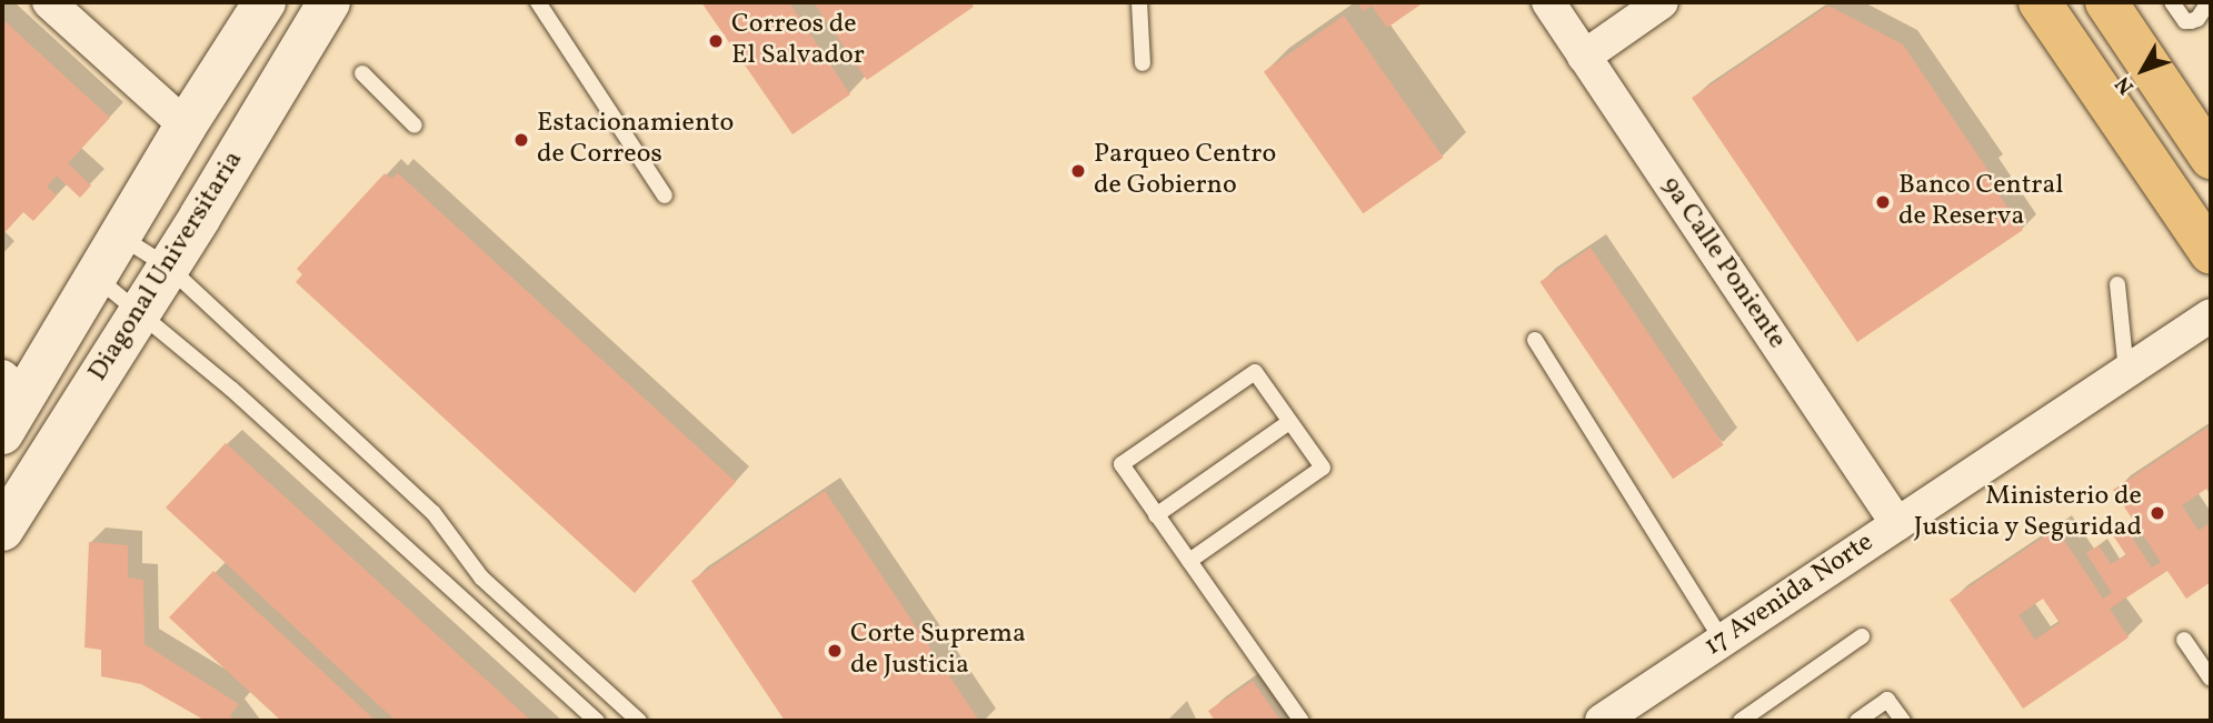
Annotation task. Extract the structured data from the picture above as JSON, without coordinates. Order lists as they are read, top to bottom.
{
  "streets": {
    "main road": ["Diagonal Universitaria"],
    "street": ["9a Calle Poniente", "17 Avenida Norte"]
  },
  "crossings": [
    ["9a Calle Poniente", "17 Avenida Norte"]
  ],
  "places": [
    "Correos de El Salvador",
    "Estacionamiento de Correos",
    "Parqueo Centro de Gobierno",
    "Banco Central de Reserva",
    "Ministerio de Justicia y Seguridad",
    "Corte Suprema de Justicia"
  ],
  "north": "bottom left"
}
